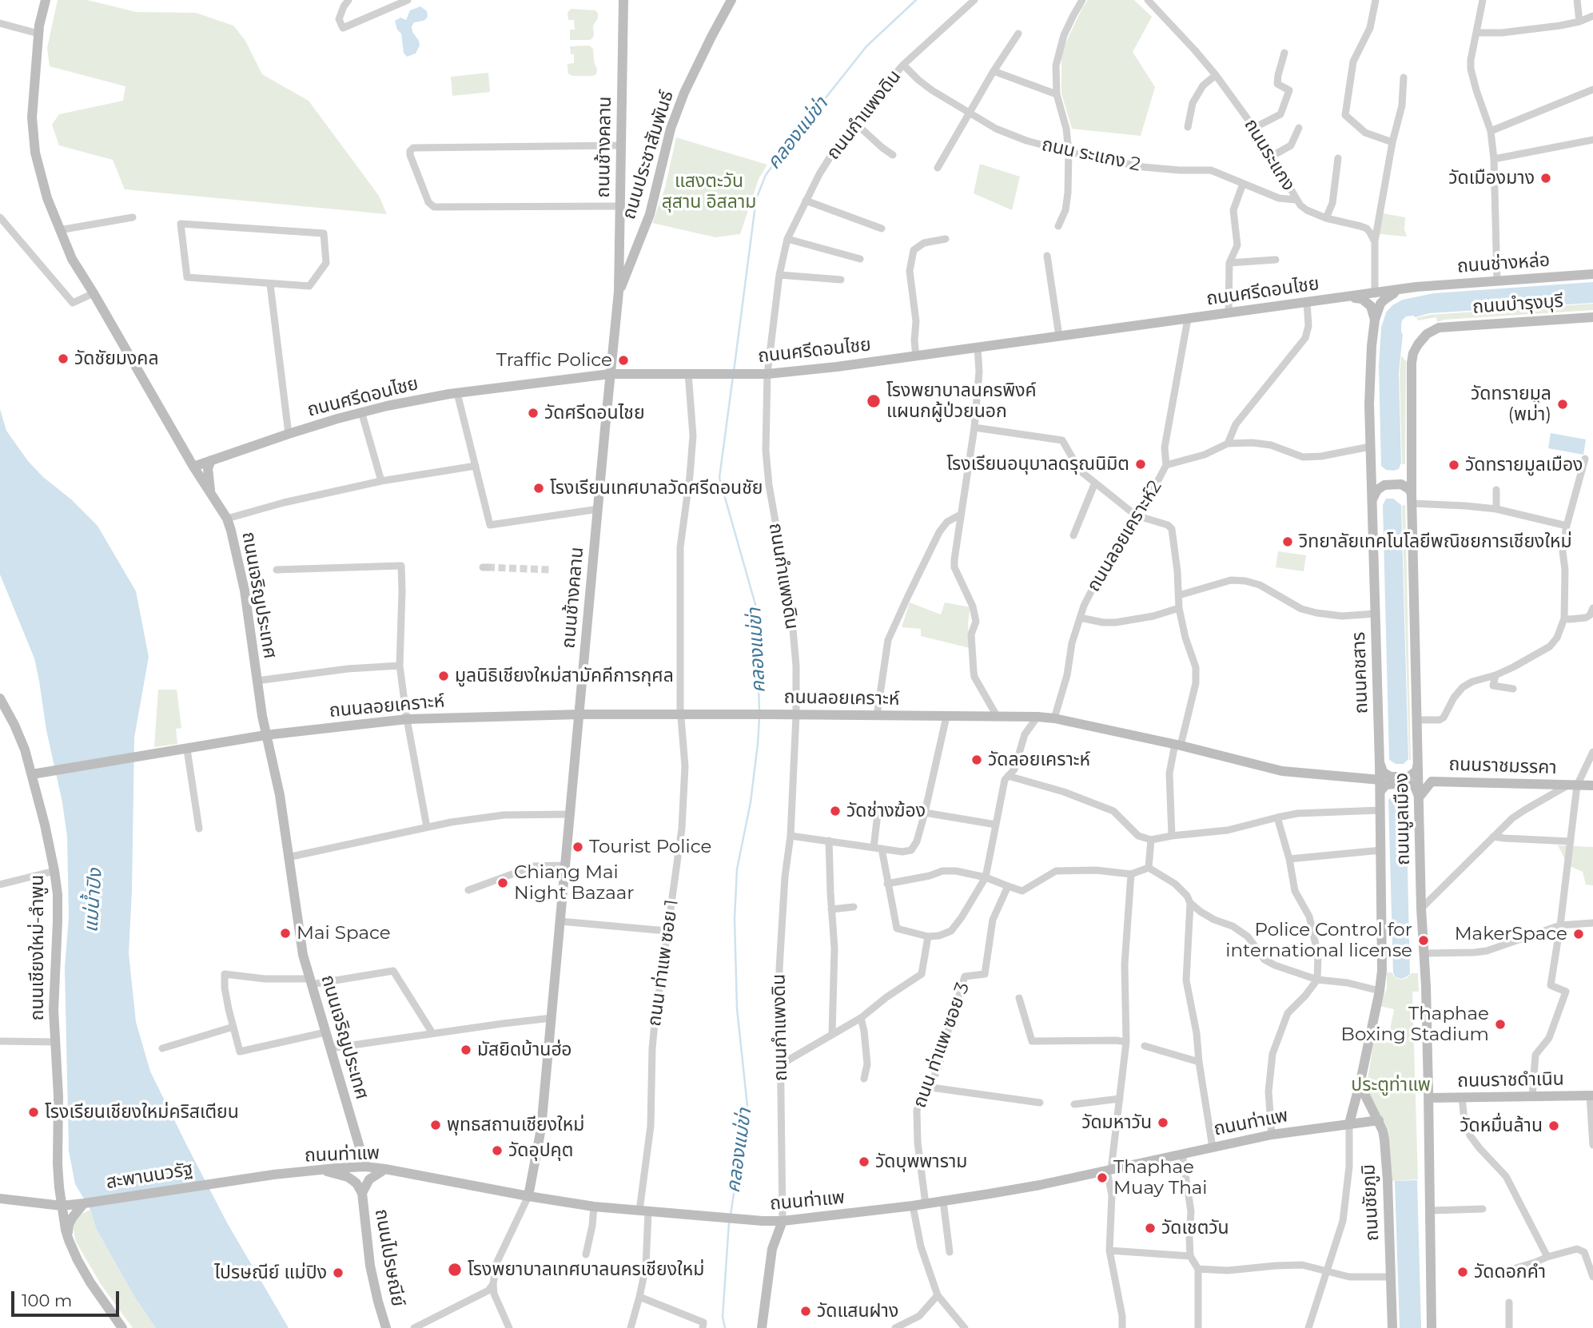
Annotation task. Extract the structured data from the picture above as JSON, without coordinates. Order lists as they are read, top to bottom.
{
  "streets": {
    "street": [
      "ถนนกำแพงดิน",
      "ถนนช้างคลาน",
      "ถนนประชาสัมพันธ์",
      "ถนน ระแกง 2",
      "ถนนระแกง",
      "ถนนช่างหล่อ",
      "ถนนศรีดอนไชย",
      "ถนนบำรุงบุรี",
      "ถนนลอยเคราะห์2",
      "ถนนเจริญประเทศ",
      "ถนนคชสาร",
      "ถนนลอยเคราะห์",
      "ถนนราชมรรคา",
      "ถนนมูลเมือง",
      "ถนนเชียงใหม่-ลำพูน",
      "ถนน ท่าแพ ซอย 1",
      "ถนน ท่าแพ ซอย 3",
      "ถนนราชดำเนิน",
      "ถนนท่าแพ",
      "สะพานนวรัฐ",
      "ถนนชัยภูมิ",
      "ถนนไปรษณีย์"
    ]
  },
  "crossings": [
    ["ถนนกำแพงดิน", "ถนน ระแกง 2"],
    ["ถนนกำแพงดิน", "ถนนศรีดอนไชย"],
    ["ถนนกำแพงดิน", "ถนนลอยเคราะห์"],
    ["ถนนกำแพงดิน", "ถนนท่าแพ"],
    ["ถนนช้างคลาน", "ถนนประชาสัมพันธ์"],
    ["ถนนช้างคลาน", "ถนนศรีดอนไชย"],
    ["ถนนช้างคลาน", "ถนนลอยเคราะห์"],
    ["ถนนช้างคลาน", "ถนนท่าแพ"],
    ["ถนน ระแกง 2", "ถนนระแกง"],
    ["ถนนช่างหล่อ", "ถนนศรีดอนไชย"],
    ["ถนนช่างหล่อ", "ถนนคชสาร"],
    ["ถนนศรีดอนไชย", "ถนนลอยเคราะห์2"],
    ["ถนนศรีดอนไชย", "ถนนเจริญประเทศ"],
    ["ถนนศรีดอนไชย", "ถนนคชสาร"],
    ["ถนนศรีดอนไชย", "ถนน ท่าแพ ซอย 1"],
    ["ถนนบำรุงบุรี", "ถนนมูลเมือง"],
    ["ถนนลอยเคราะห์2", "ถนนลอยเคราะห์"],
    ["ถนนเจริญประเทศ", "ถนนลอยเคราะห์"],
    ["ถนนเจริญประเทศ", "ถนนท่าแพ"],
    ["ถนนคชสาร", "ถนนลอยเคราะห์"],
    ["ถนนคชสาร", "ถนนชัยภูมิ"],
    ["ถนนลอยเคราะห์", "ถนนเชียงใหม่-ลำพูน"],
    ["ถนนลอยเคราะห์", "ถนน ท่าแพ ซอย 1"],
    ["ถนนราชมรรคา", "ถนนมูลเมือง"],
    ["ถนนมูลเมือง", "ถนนราชดำเนิน"],
    ["ถนนเชียงใหม่-ลำพูน", "สะพานนวรัฐ"],
    ["ถนน ท่าแพ ซอย 1", "ถนนท่าแพ"],
    ["ถนน ท่าแพ ซอย 3", "ถนนท่าแพ"],
    ["ถนนท่าแพ", "สะพานนวรัฐ"],
    ["ถนนท่าแพ", "ถนนชัยภูมิ"],
    ["ถนนท่าแพ", "ถนนไปรษณีย์"]
  ],
  "water": ["คลองแม่ข่า", "แม่น้ำปิง"],
  "parks": ["แสงตะวัน สุสาน อิสลาม", "ประตูท่าแพ"],
  "places": [
    "วัดเมืองมาง",
    "วัดชัยมงคล",
    "Traffic Police",
    "โรงพยาบาลนครพิงค์ แผนกผู้ป่วยนอก",
    "วัดทรายมูล (พม่า)",
    "วัดศรีดอนไชย",
    "โรงเรียนอนุบาลดรุณนิมิต",
    "วัดทรายมูลเมือง",
    "โรงเรียนเทศบาลวัดศรีดอนชัย",
    "วิทยาลัยเทคโนโลยีพณิชยการเชียงใหม่",
    "มูลนิธิเชียงใหม่สามัคคีการกุศล",
    "วัดลอยเคราะห์",
    "วัดช่างฆ้อง",
    "Tourist Police",
    "Chiang Mai Night Bazaar",
    "Mai Space",
    "MakerSpace",
    "Police Control for international license",
    "Thaphae Boxing Stadium",
    "มัสยิดบ้านฮ่อ",
    "โรงเรียนเชียงใหม่คริสเตียน",
    "วัดมหาวัน",
    "พุทธสถานเชียงใหม่",
    "วัดหมื่นล้าน",
    "วัดอุปคุต",
    "วัดบุพพาราม",
    "Thaphae Muay Thai",
    "วัดเชตวัน",
    "โรงพยาบาลเทศบาลนครเชียงใหม่",
    "วัดดอกคำ",
    "ไปรษณีย์ แม่ปิง",
    "วัดแสนฝาง"
  ],
  "scale_bar": "100 m"
}
